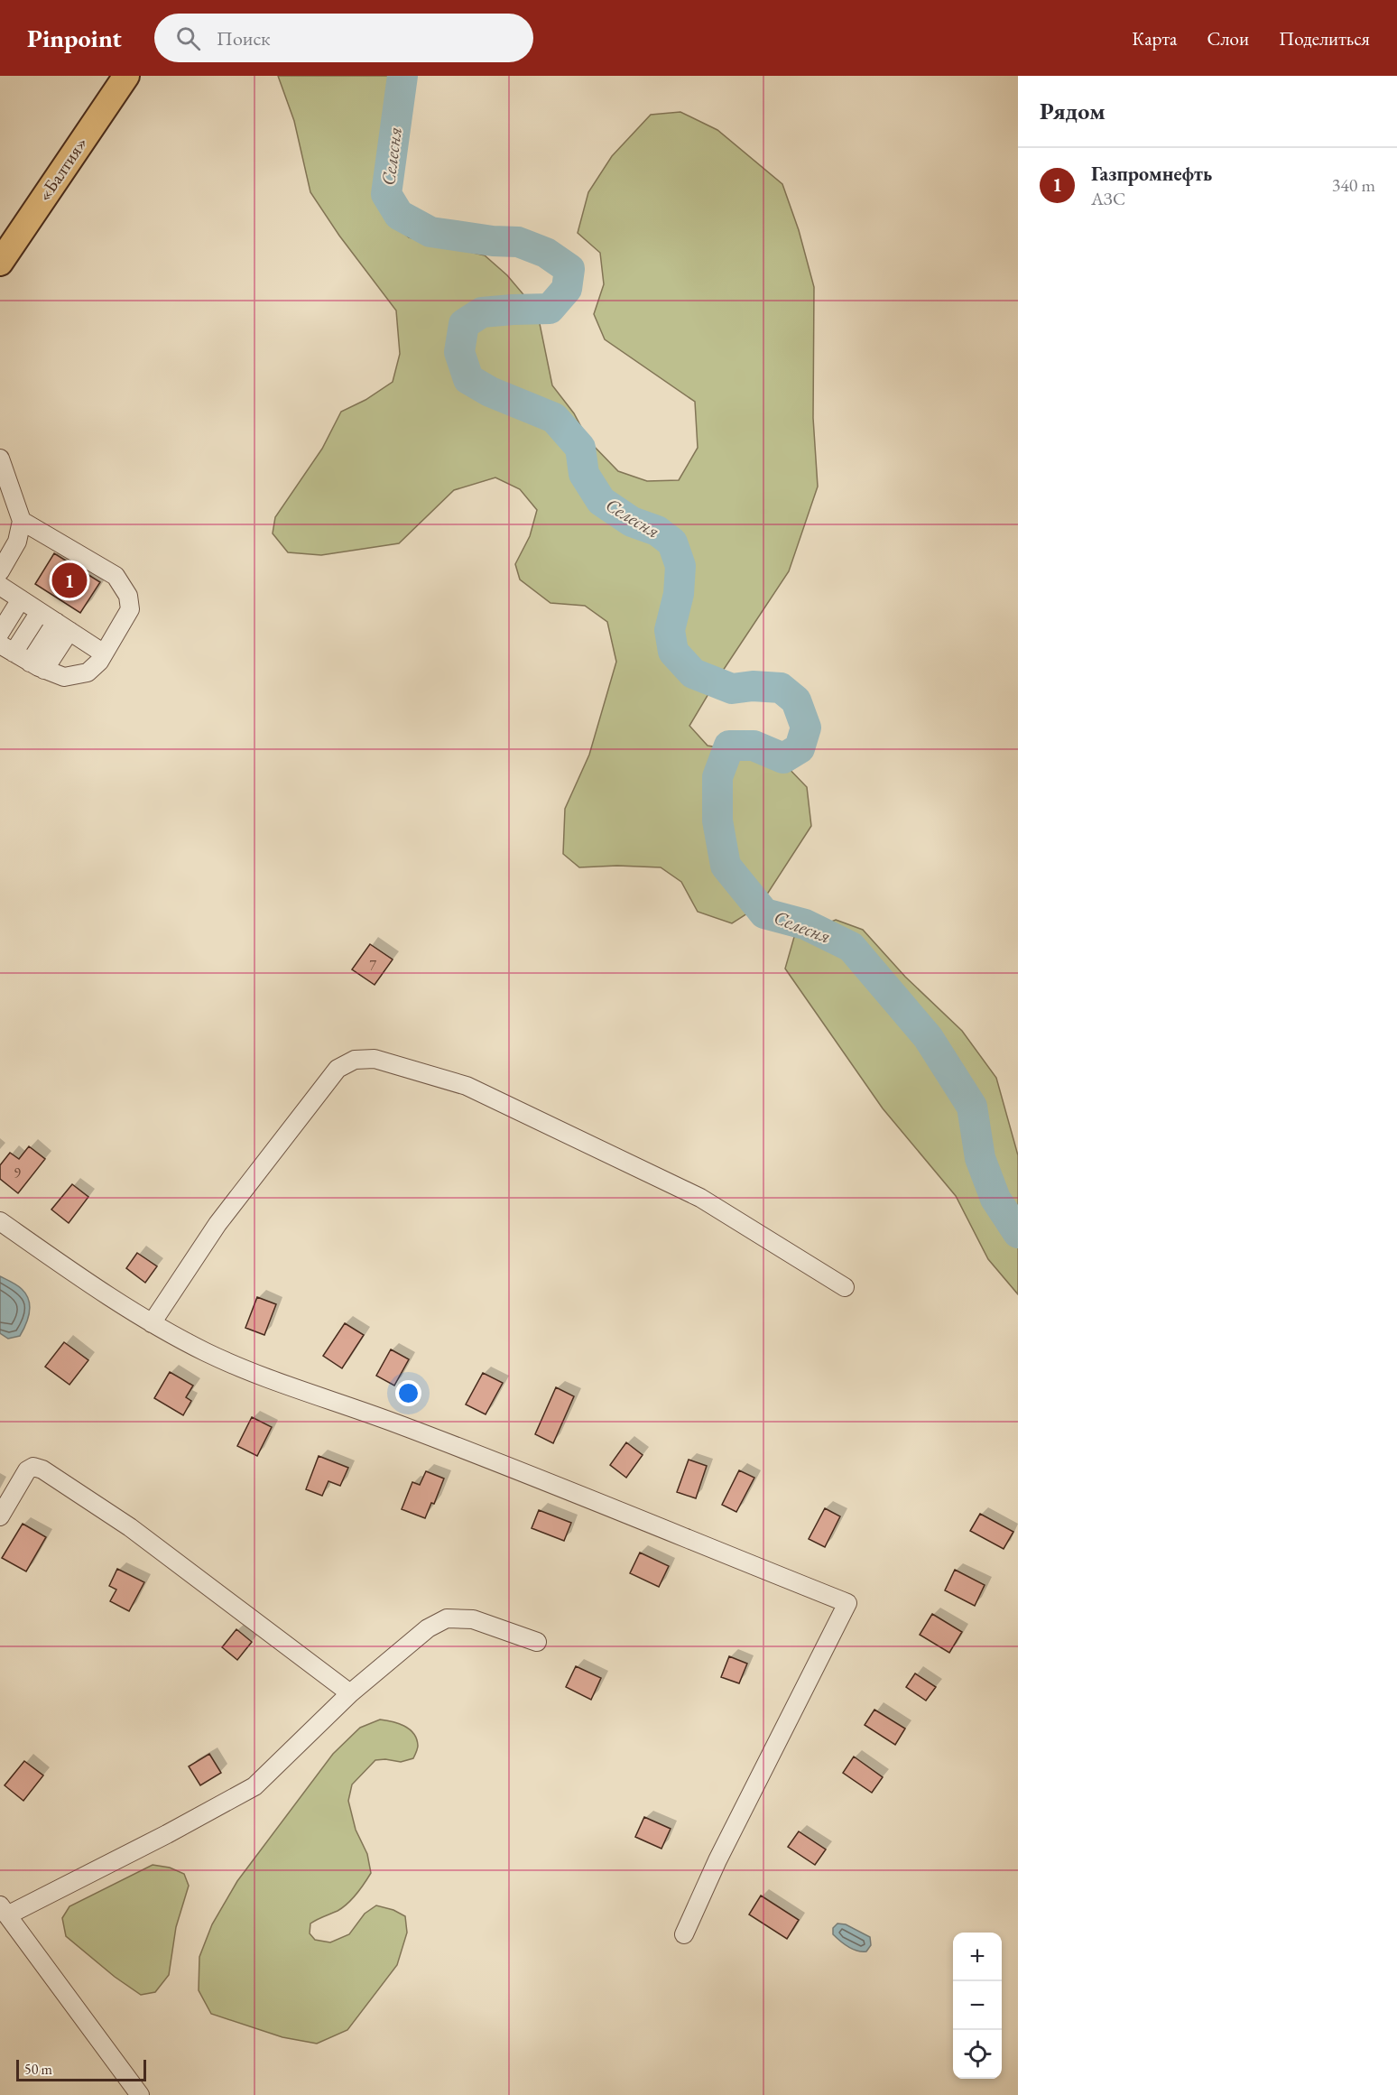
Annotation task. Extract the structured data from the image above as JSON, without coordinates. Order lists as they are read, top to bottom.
{
  "streets": {
    "highway": ["«Балтия»"]
  },
  "water": ["Селесня"],
  "house_numbers": ["7", "9"],
  "scale_bar": "50 m",
  "page": {
    "header": "Pinpoint",
    "search": "Поиск",
    "nav": ["Карта", "Слои", "Поделиться"],
    "heading": "Рядом",
    "list": [
      {
        "mark": "1",
        "name": "Газпромнефть",
        "note": "АЗС",
        "value": "340 m"
      }
    ],
    "pins": "1",
    "map_buttons": ["+", "−"],
    "scale": "50 m"
  }
}
